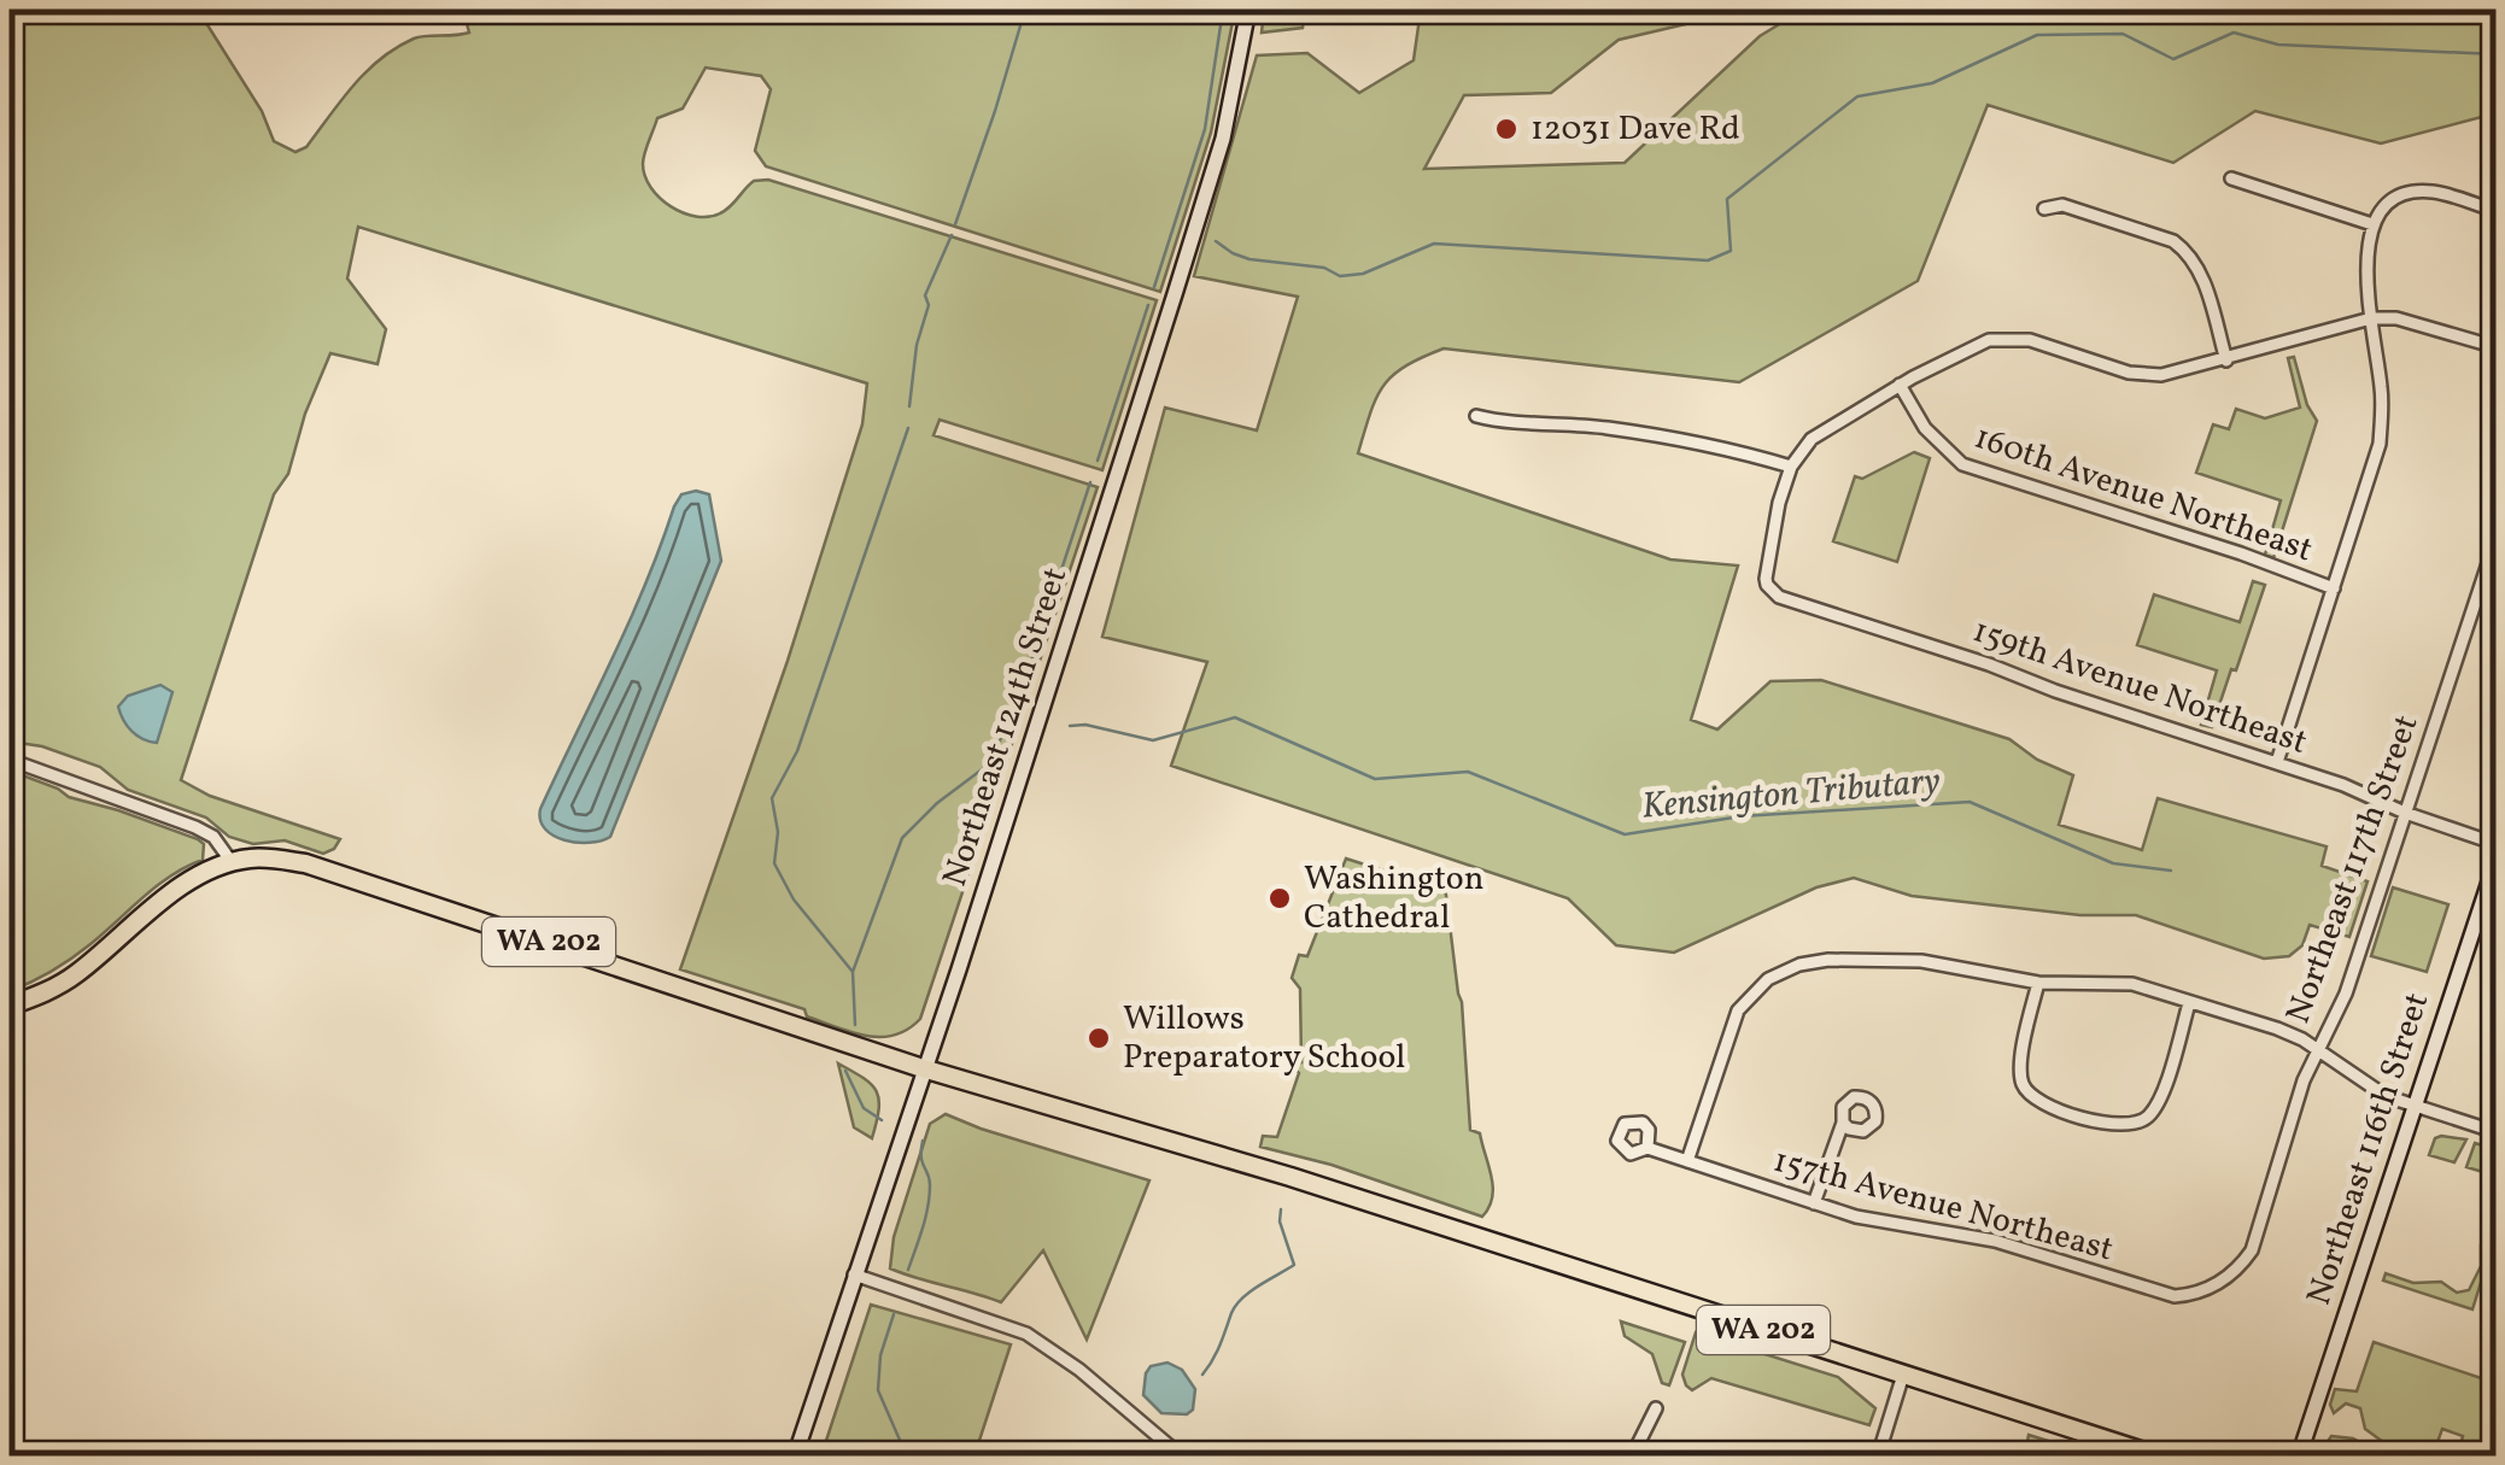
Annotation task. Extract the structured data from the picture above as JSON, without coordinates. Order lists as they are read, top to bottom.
{
  "streets": {
    "main road": ["WA 202"],
    "street": [
      "160th Avenue Northeast",
      "159th Avenue Northeast",
      "Northeast 124th Street",
      "Northeast 117th Street",
      "Northeast 116th Street",
      "157th Avenue Northeast"
    ]
  },
  "crossings": [
    ["159th Avenue Northeast", "Northeast 117th Street"],
    ["Northeast 124th Street", "WA 202"],
    ["Northeast 117th Street", "157th Avenue Northeast"]
  ],
  "water": ["Kensington Tributary"],
  "places": ["12031 Dave Rd", "Washington Cathedral", "Willows Preparatory School"]
}
